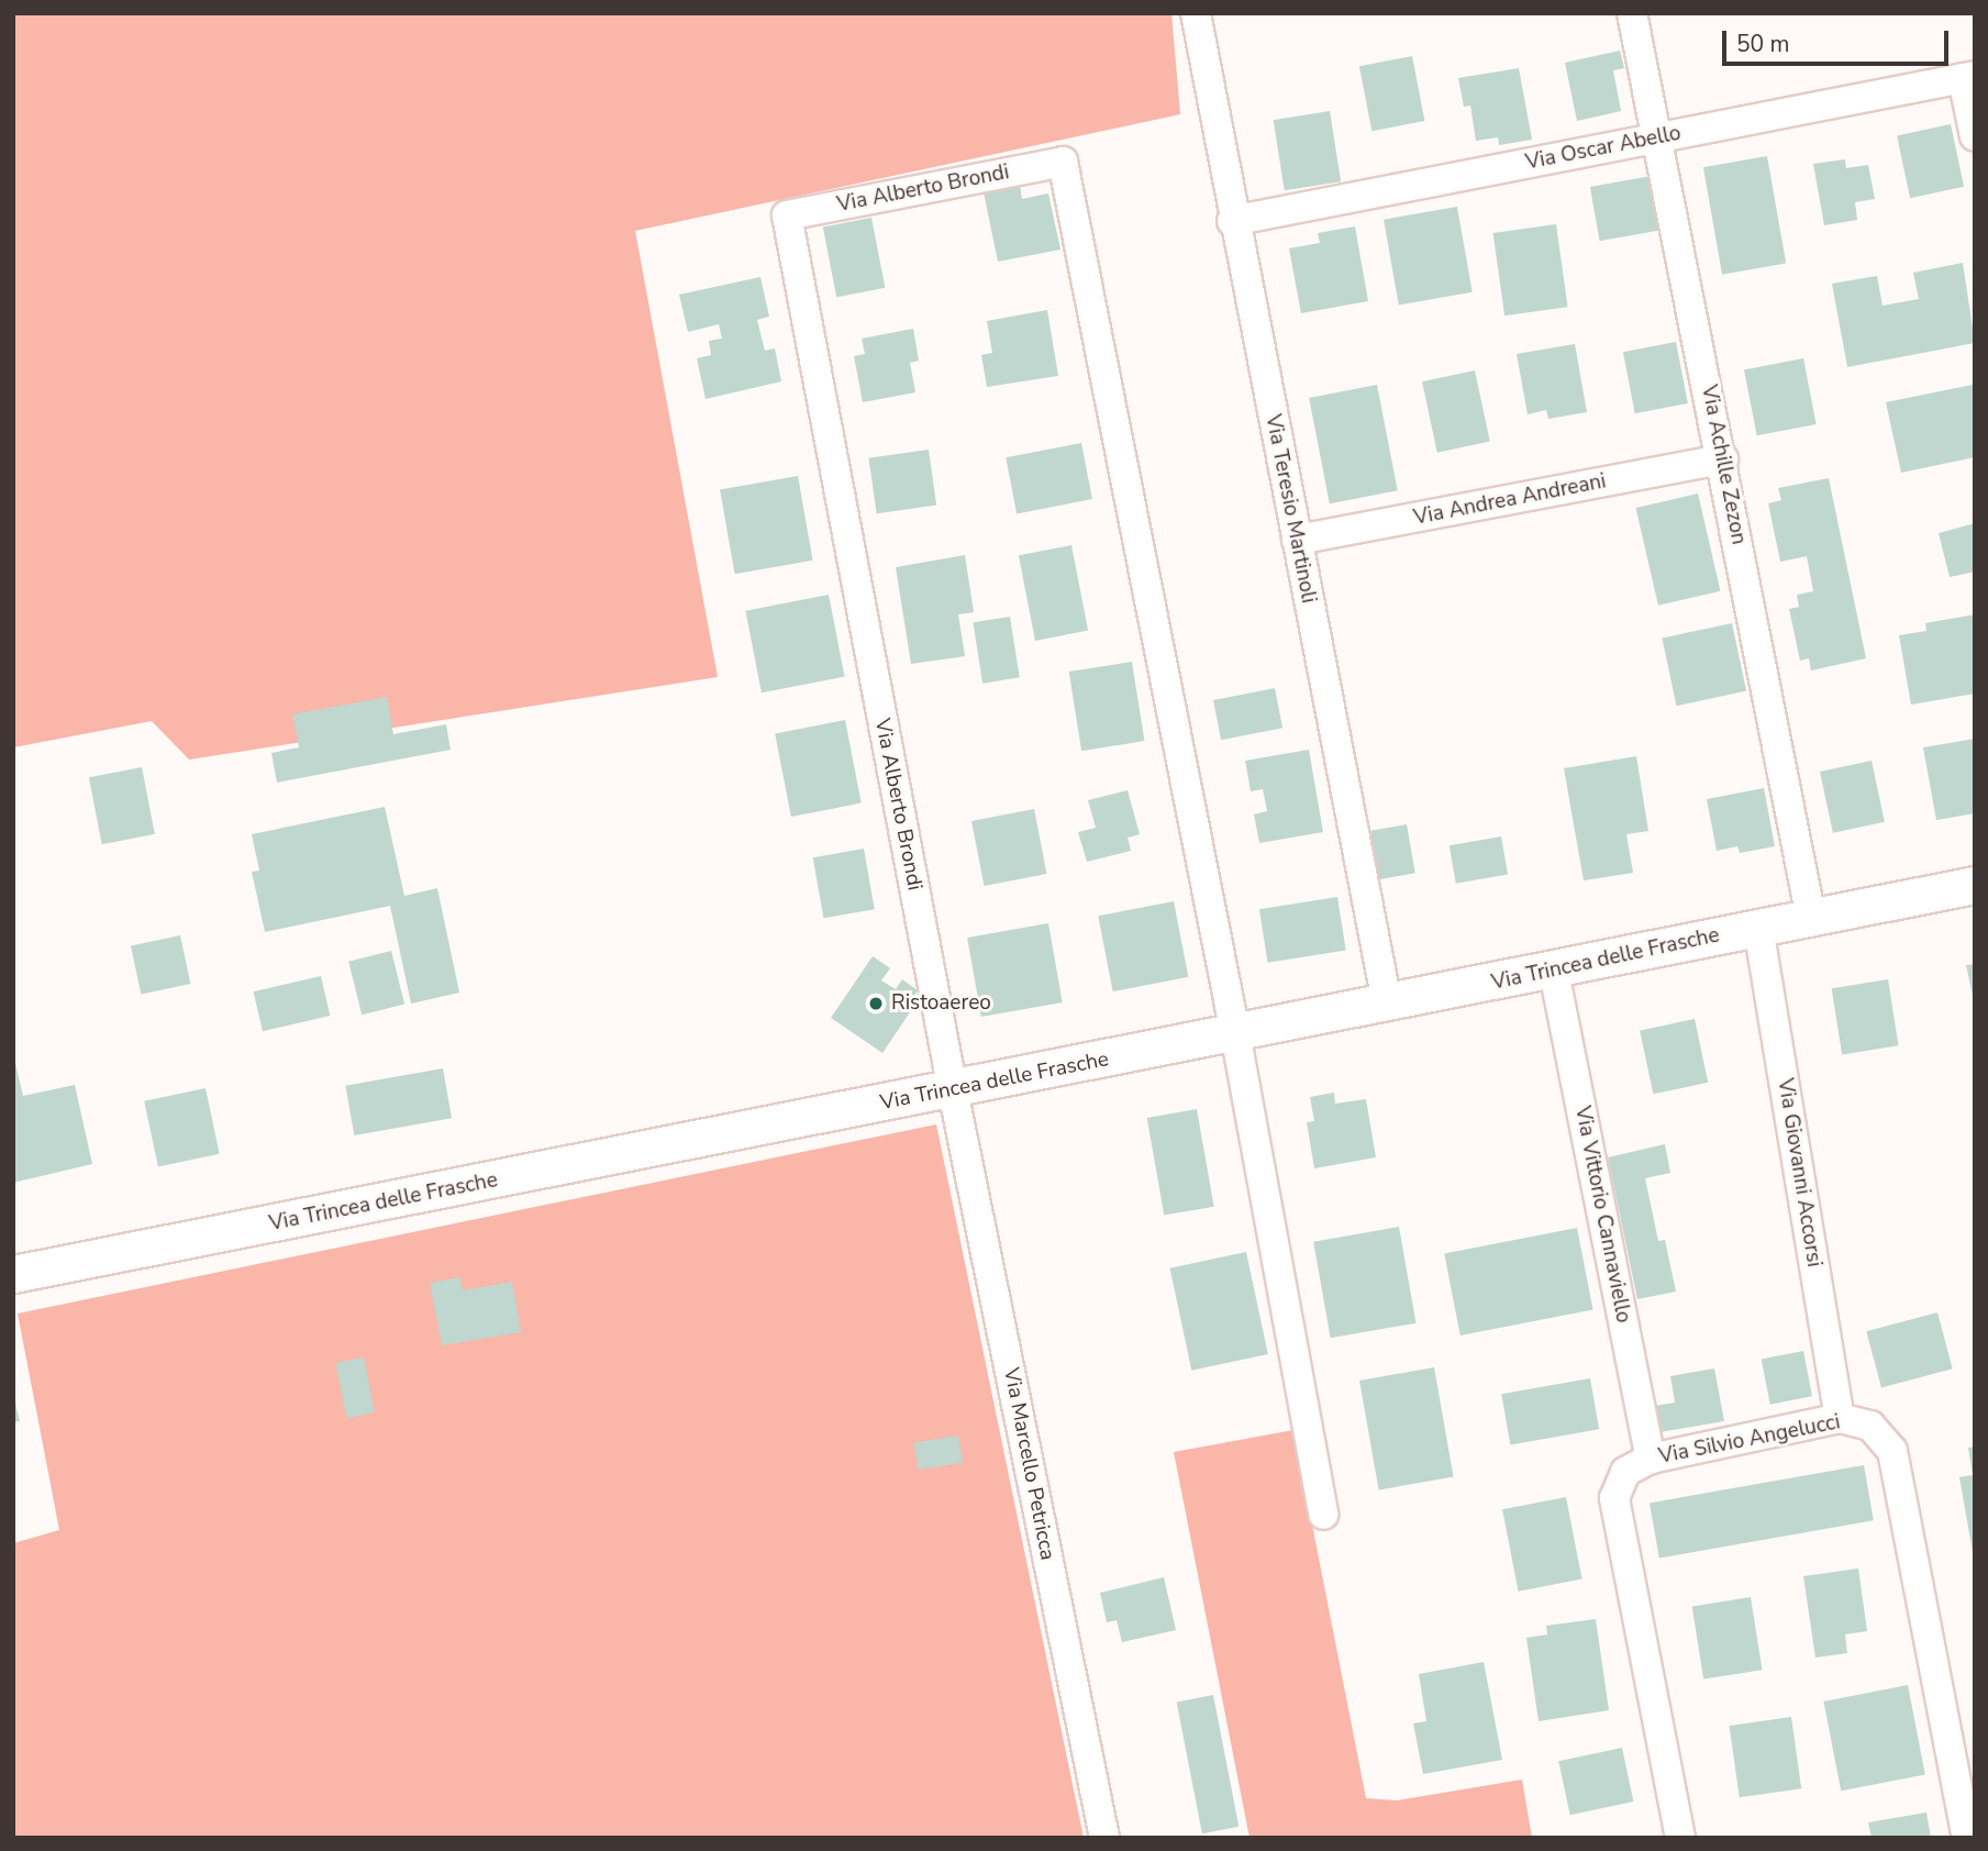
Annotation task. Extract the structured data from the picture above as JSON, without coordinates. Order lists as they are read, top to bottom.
{
  "streets": {
    "street": [
      "Via Oscar Abello",
      "Via Alberto Brondi",
      "Via Achille Zezon",
      "Via Andrea Andreani",
      "Via Teresio Martinoli",
      "Via Trincea delle Frasche",
      "Via Giovanni Accorsi",
      "Via Vittorio Cannaviello",
      "Via Silvio Angelucci",
      "Via Marcello Petricca"
    ]
  },
  "crossings": [
    ["Via Oscar Abello", "Via Achille Zezon"],
    ["Via Oscar Abello", "Via Teresio Martinoli"],
    ["Via Alberto Brondi", "Via Trincea delle Frasche"],
    ["Via Alberto Brondi", "Via Marcello Petricca"],
    ["Via Achille Zezon", "Via Andrea Andreani"],
    ["Via Achille Zezon", "Via Trincea delle Frasche"],
    ["Via Andrea Andreani", "Via Teresio Martinoli"],
    ["Via Teresio Martinoli", "Via Trincea delle Frasche"],
    ["Via Trincea delle Frasche", "Via Giovanni Accorsi"],
    ["Via Trincea delle Frasche", "Via Vittorio Cannaviello"],
    ["Via Trincea delle Frasche", "Via Marcello Petricca"],
    ["Via Giovanni Accorsi", "Via Silvio Angelucci"],
    ["Via Vittorio Cannaviello", "Via Silvio Angelucci"]
  ],
  "places": ["Ristoaereo"],
  "scale_bar": "50 m"
}
